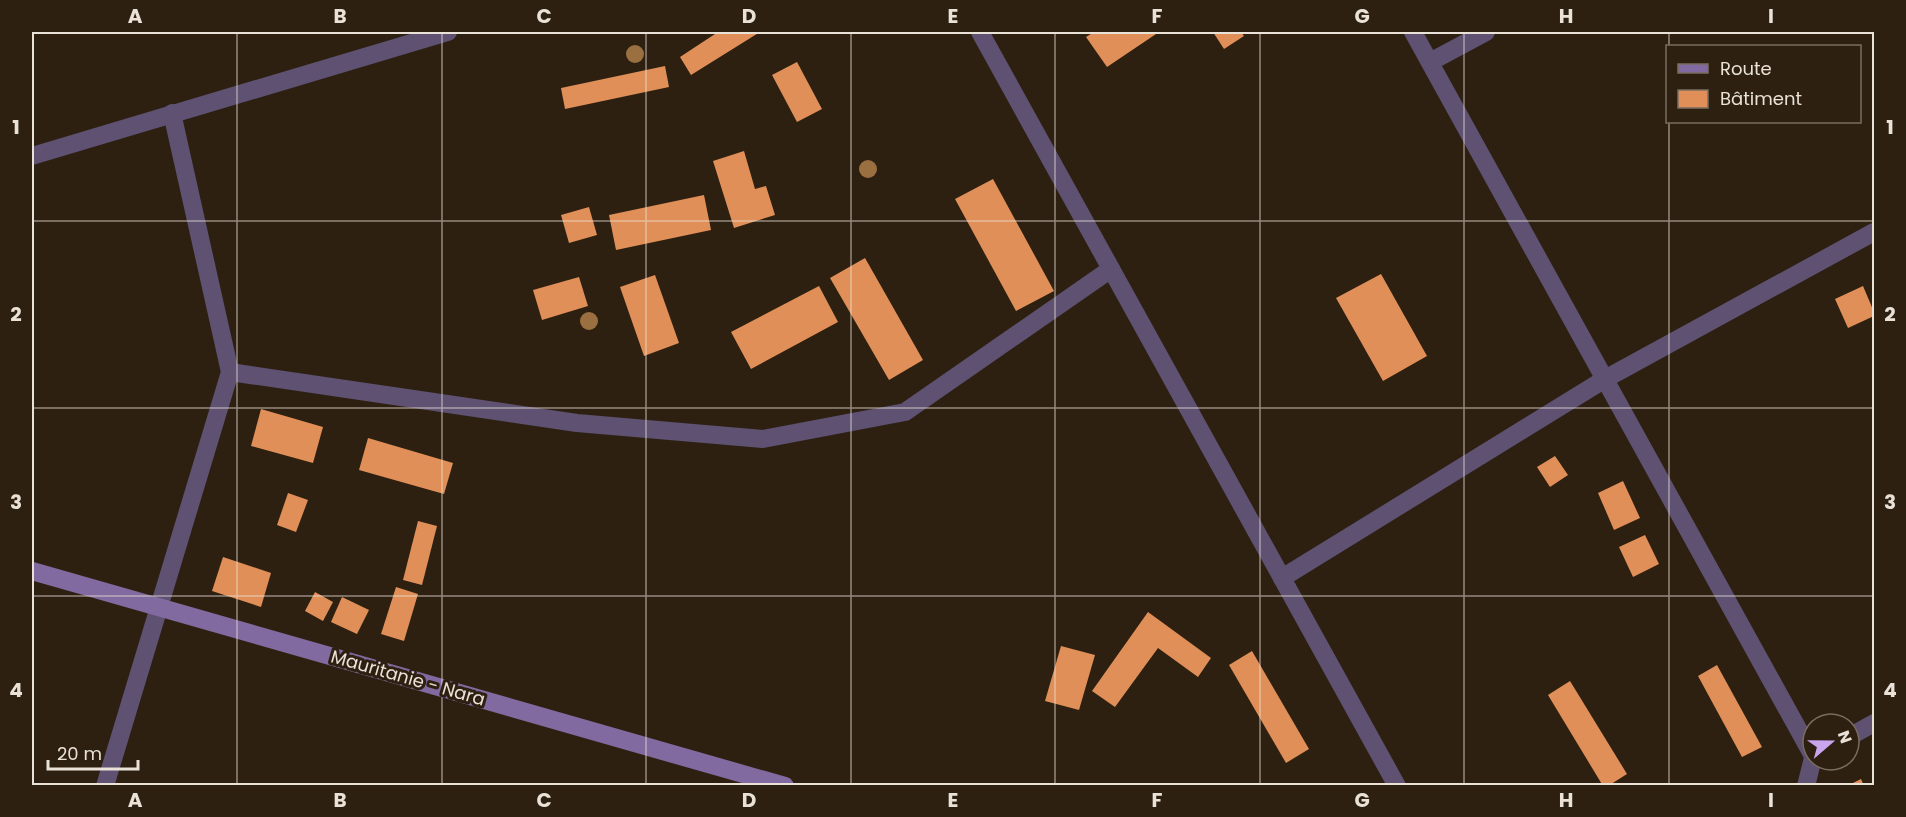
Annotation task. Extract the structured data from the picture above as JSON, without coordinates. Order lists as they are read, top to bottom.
{
  "streets": {
    "main road": ["Mauritanie - Nara"]
  },
  "legend": ["Route", "Bâtiment"],
  "scale_bar": "20 m",
  "north": "right",
  "grid": {
    "columns": [
      "A",
      "B",
      "C",
      "D",
      "E",
      "F",
      "G",
      "H",
      "I"
    ],
    "rows": [
      "1",
      "2",
      "3",
      "4"
    ]
  }
}
